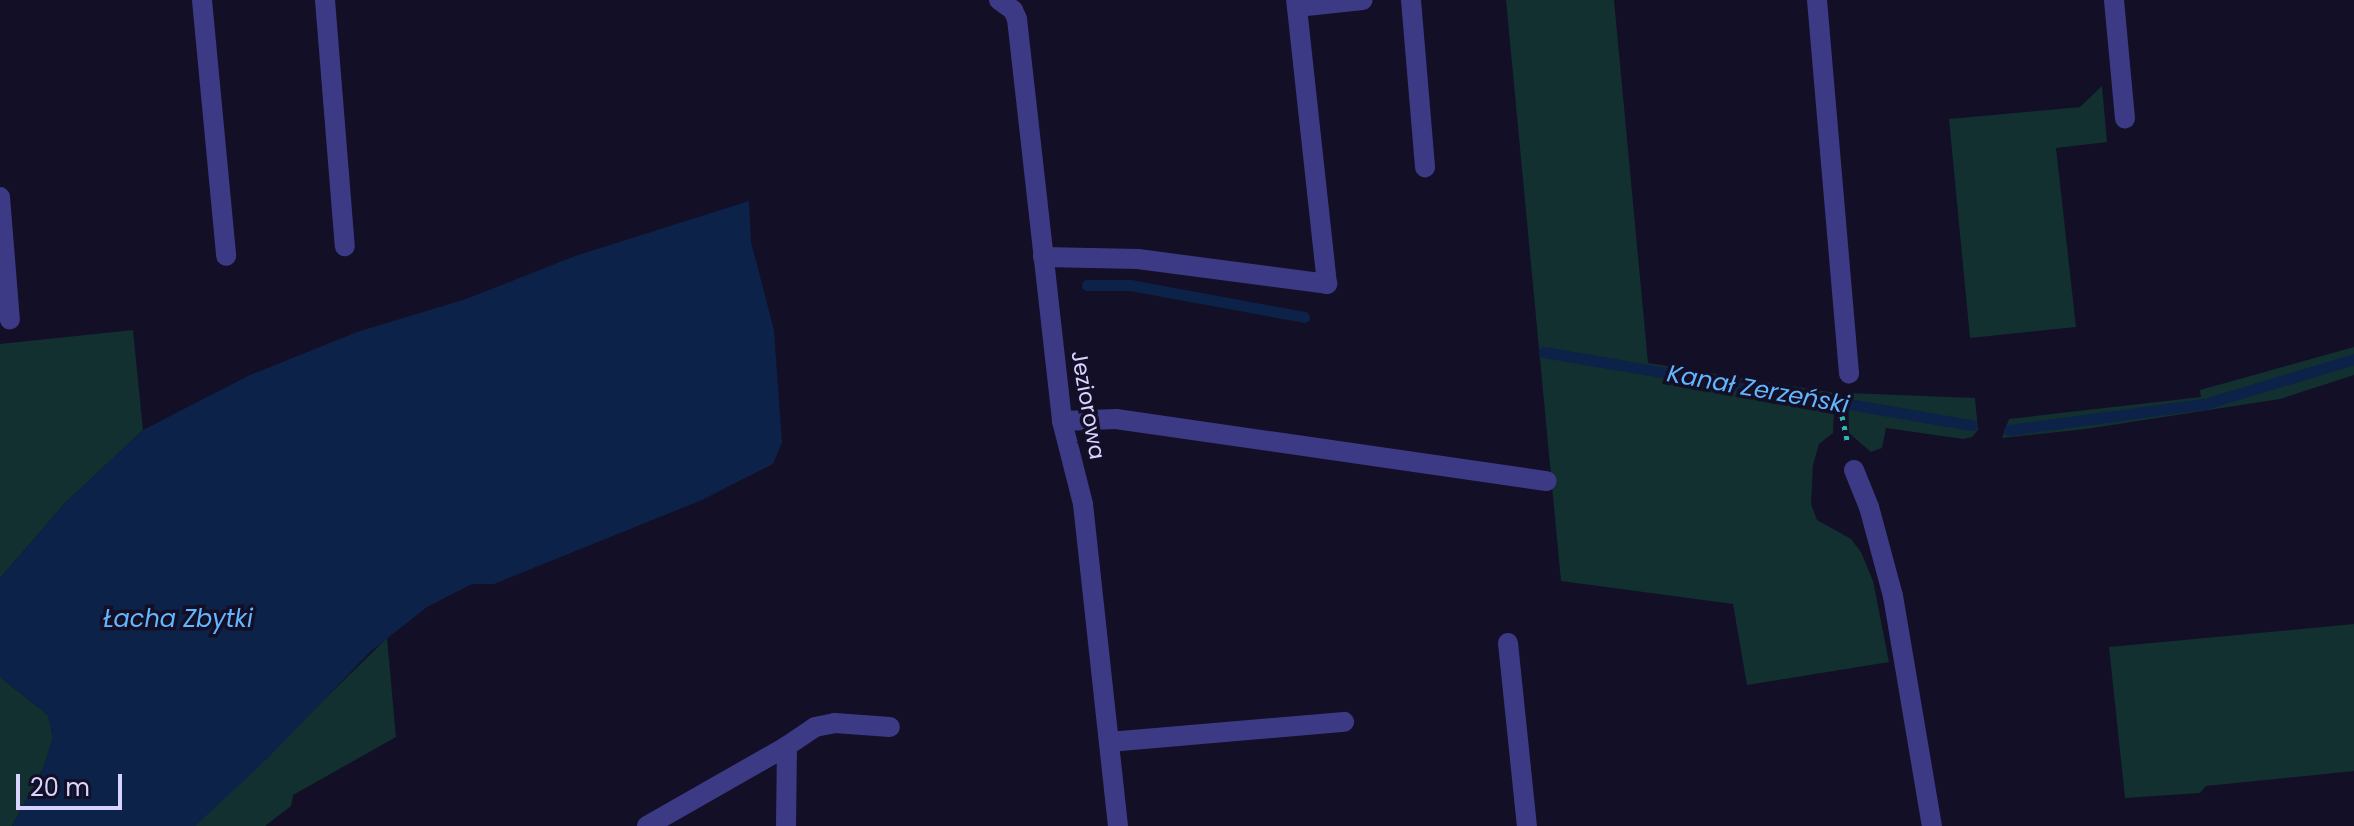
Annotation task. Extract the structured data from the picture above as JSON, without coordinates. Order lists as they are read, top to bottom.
{
  "streets": {
    "street": ["Jeziorowa"]
  },
  "water": ["Kanał Zerzeński", "Łacha Zbytki"],
  "scale_bar": "20 m"
}
